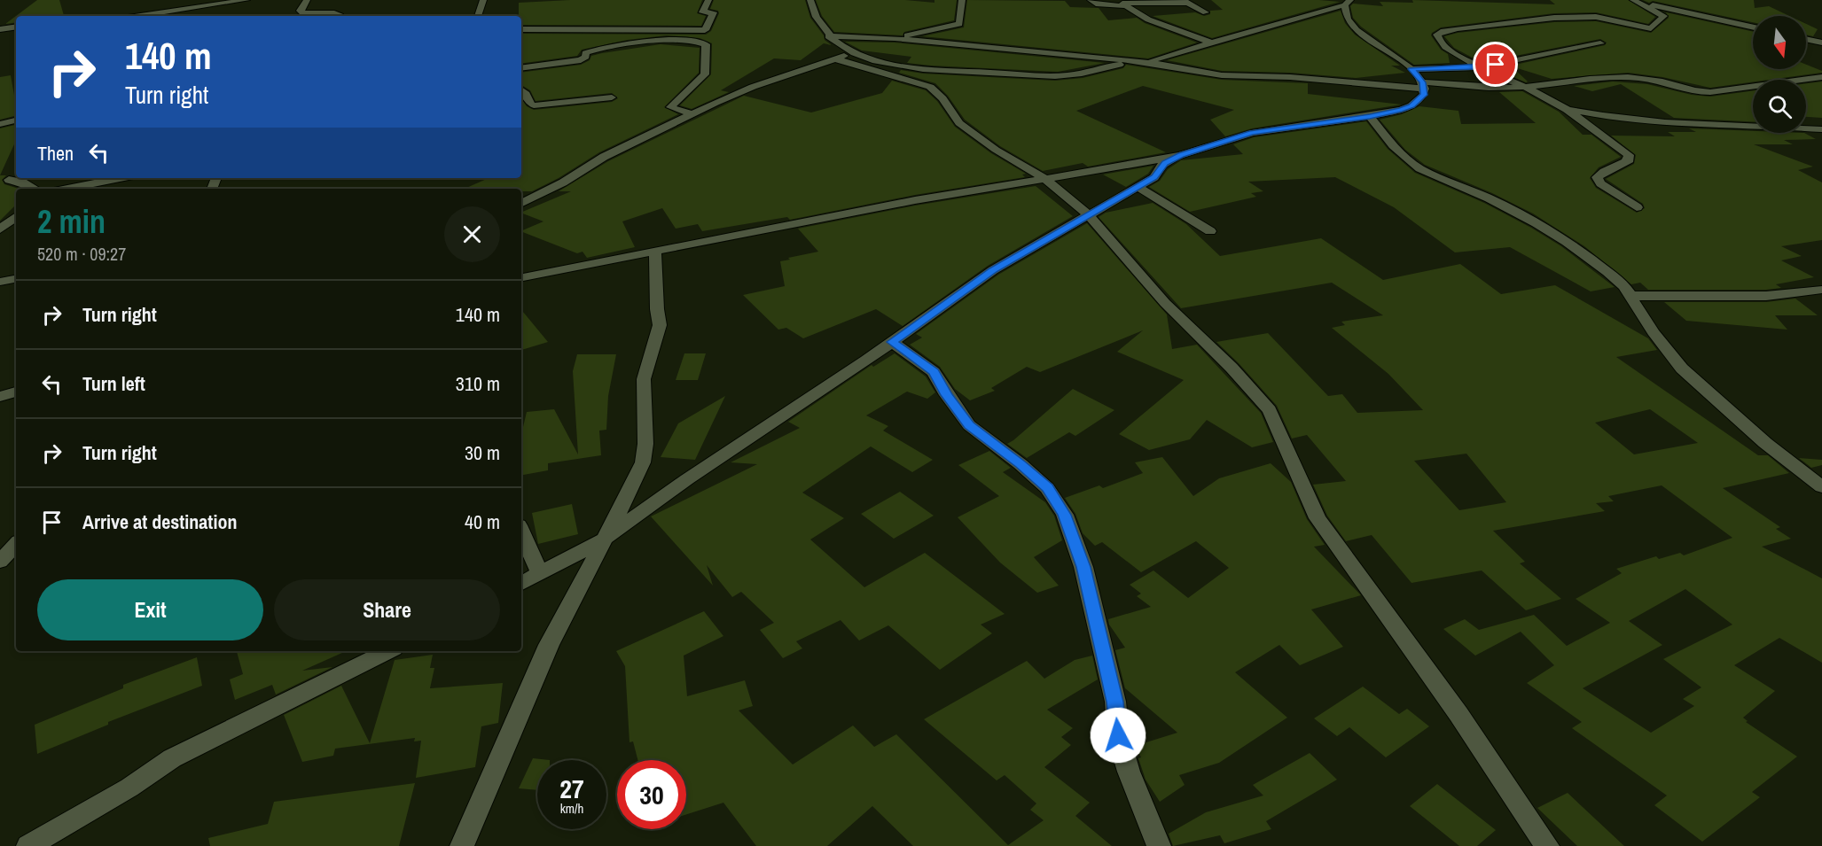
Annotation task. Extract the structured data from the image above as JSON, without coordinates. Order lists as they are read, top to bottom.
{
  "north": "bottom",
  "page": {
    "turn": ["140 m", "Turn right"],
    "then": "Then",
    "heading": ["2 min", "520 m · 09:27"],
    "list": [
      {
        "name": "Turn right",
        "value": "140 m"
      },
      {
        "name": "Turn left",
        "value": "310 m"
      },
      {
        "name": "Turn right",
        "value": "30 m"
      },
      {
        "name": "Arrive at destination",
        "value": "40 m"
      }
    ],
    "buttons": ["Exit", "Share"],
    "speed": "27 km/h",
    "limit": "30"
  }
}
